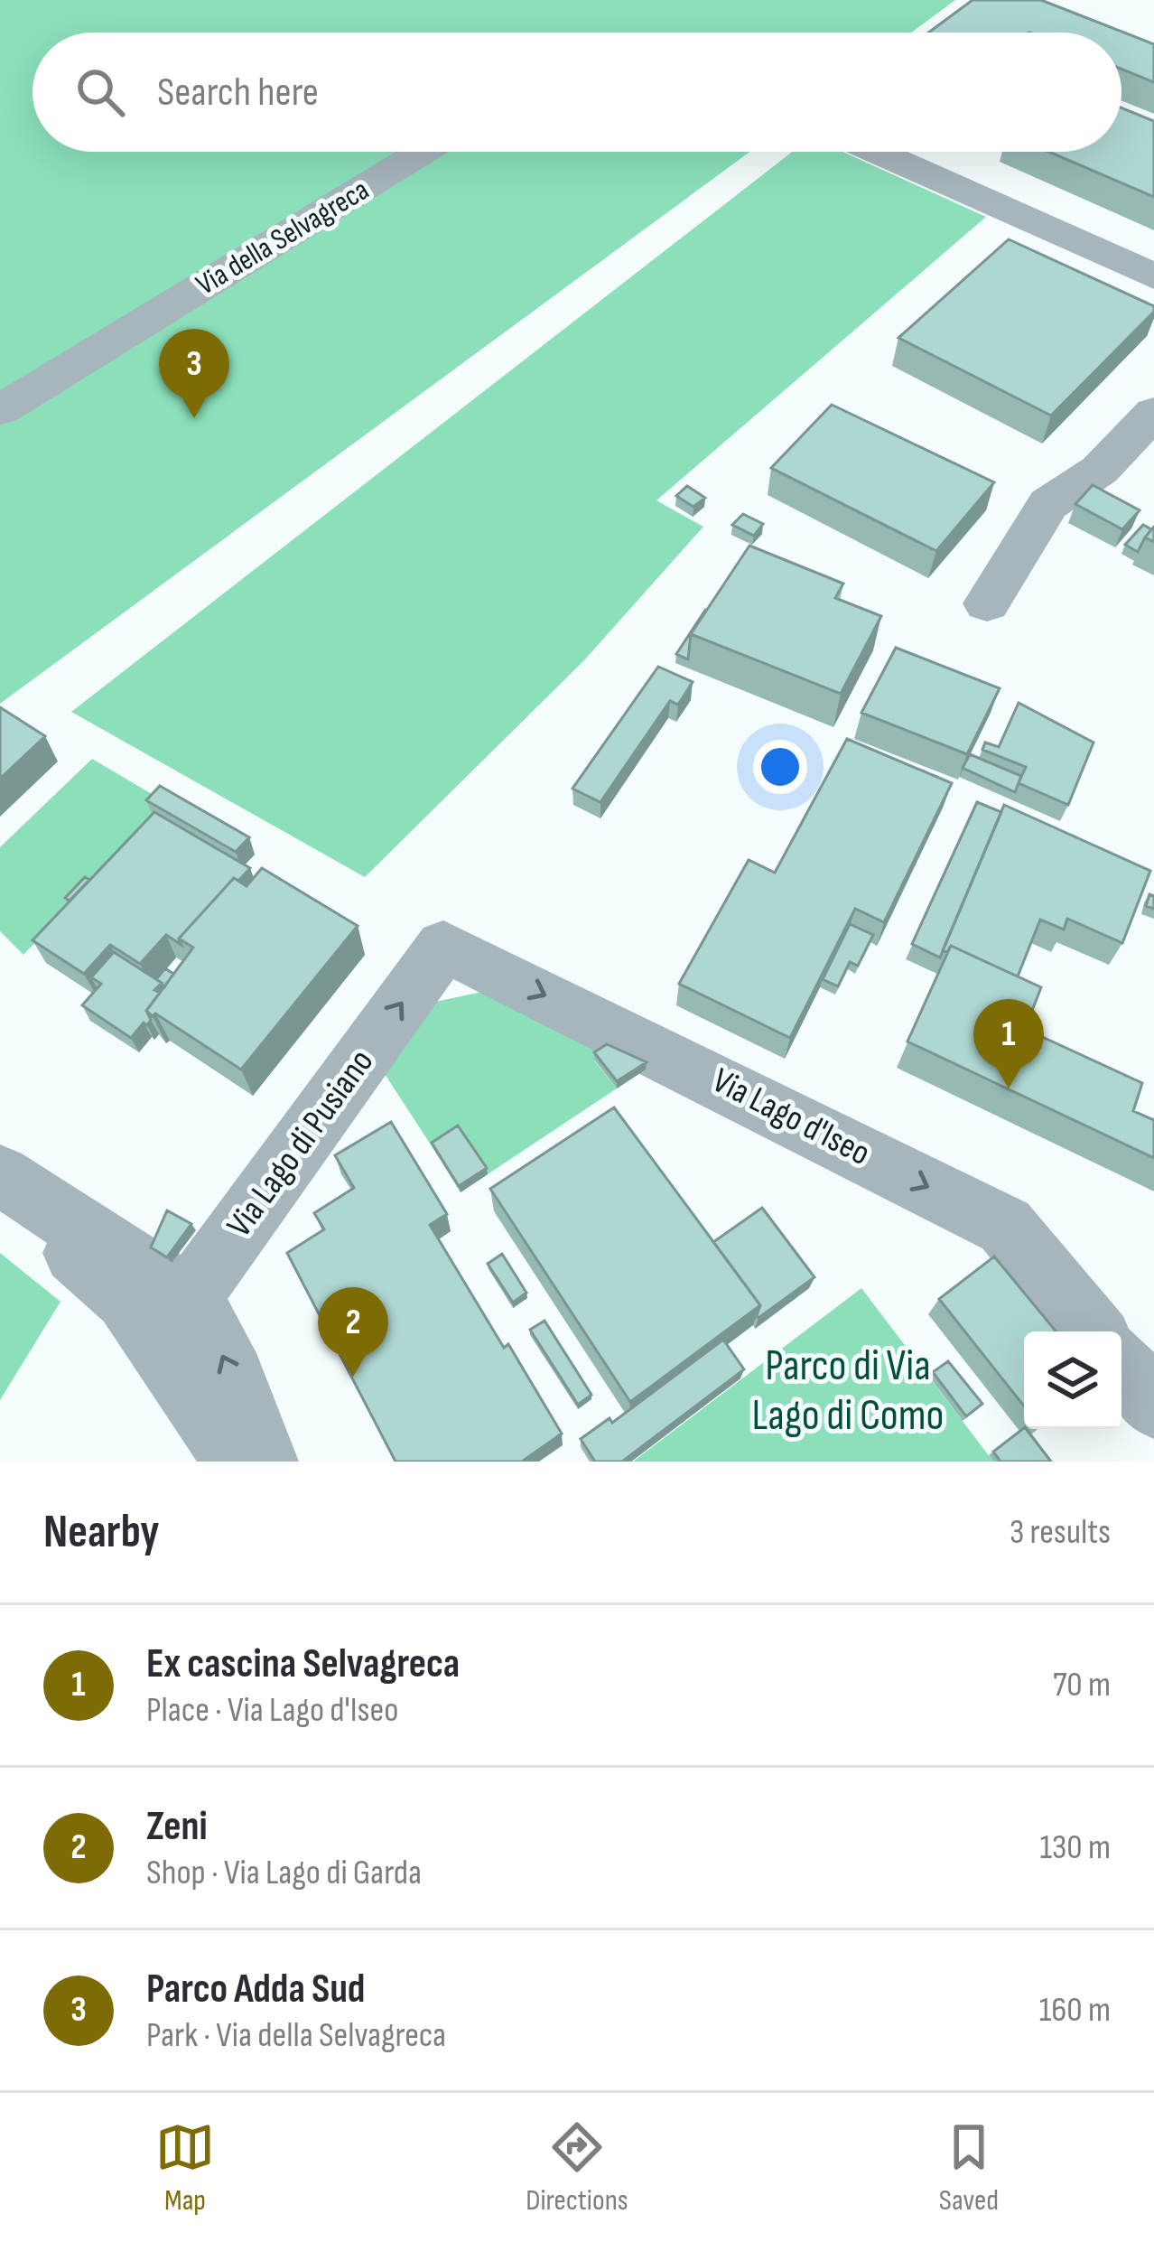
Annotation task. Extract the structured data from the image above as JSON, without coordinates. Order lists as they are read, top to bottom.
{
  "streets": {
    "street": ["Via della Selvagreca", "Via Lago d'Iseo", "Via Lago di Pusiano"]
  },
  "crossings": [
    ["Via Lago d'Iseo", "Via Lago di Pusiano"]
  ],
  "one_way": ["Via Lago d'Iseo", "Via Lago di Pusiano"],
  "parks": ["Parco di Via Lago di Como"],
  "page": {
    "search": "Search here",
    "pins": ["3", "1", "2"],
    "heading": ["Nearby", "3 results"],
    "list": [
      {
        "mark": "1",
        "name": "Ex cascina Selvagreca",
        "note": "Place · Via Lago d'Iseo",
        "value": "70 m"
      },
      {
        "mark": "2",
        "name": "Zeni",
        "note": "Shop · Via Lago di Garda",
        "value": "130 m"
      },
      {
        "mark": "3",
        "name": "Parco Adda Sud",
        "note": "Park · Via della Selvagreca",
        "value": "160 m"
      }
    ],
    "nav": ["Map", "Directions", "Saved"]
  }
}
